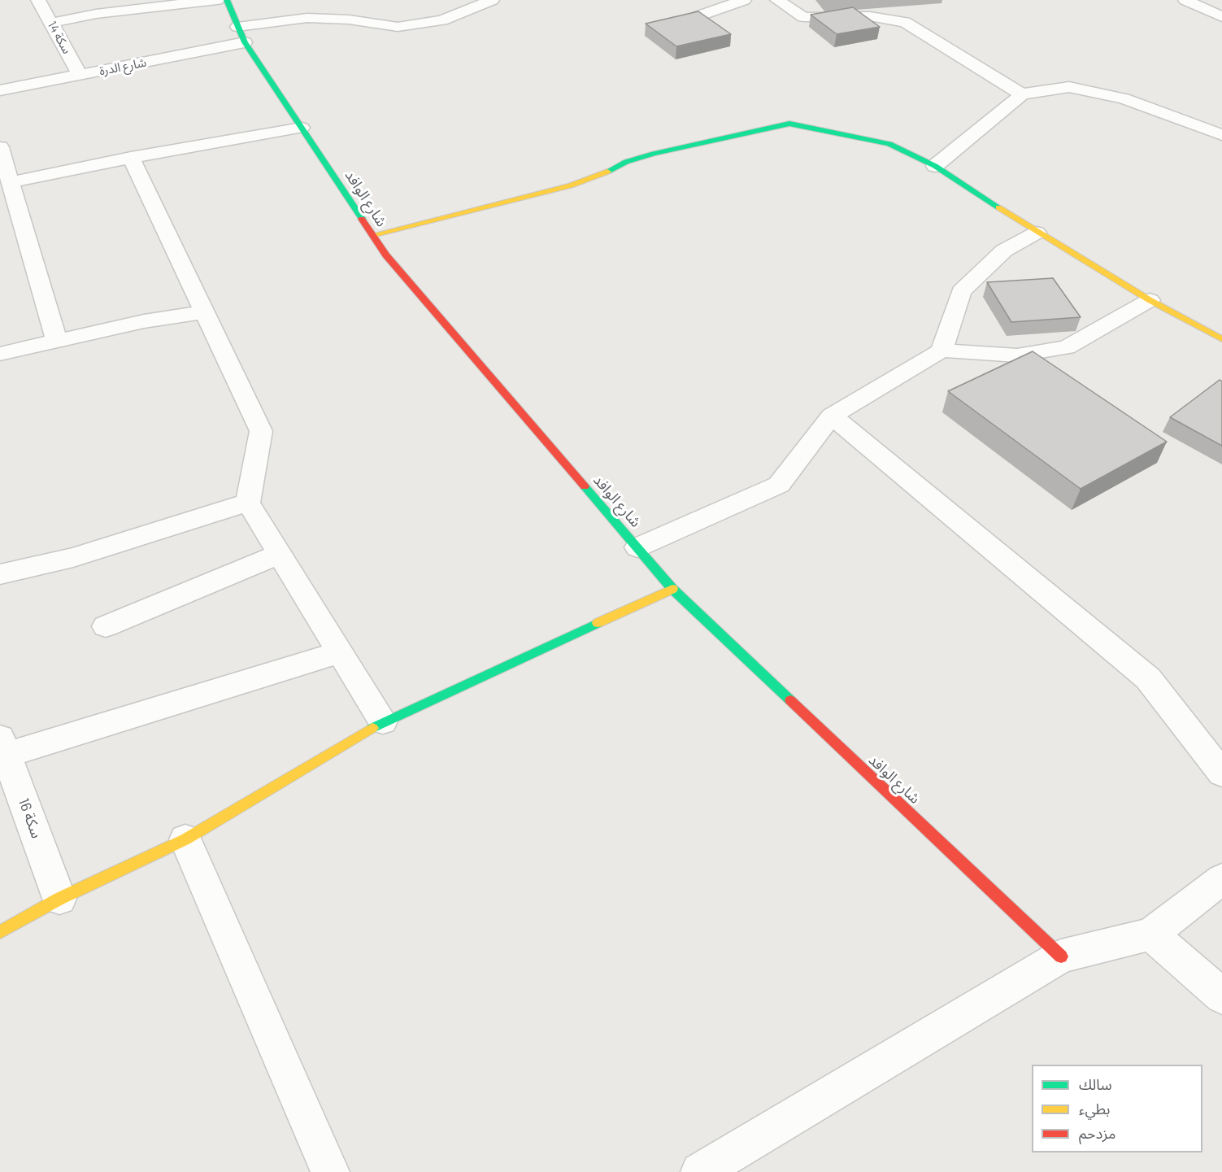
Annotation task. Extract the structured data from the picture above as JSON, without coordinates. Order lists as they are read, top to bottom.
{
  "streets": {
    "street": [
      "سكة 14",
      "شارع الدرة",
      "شارع الوافد",
      "سكة 16"
    ]
  },
  "crossings": [
    ["سكة 14", "شارع الدرة"],
    ["شارع الدرة", "شارع الوافد"]
  ],
  "legend": ["سالك", "بطيء", "مزدحم"]
}
